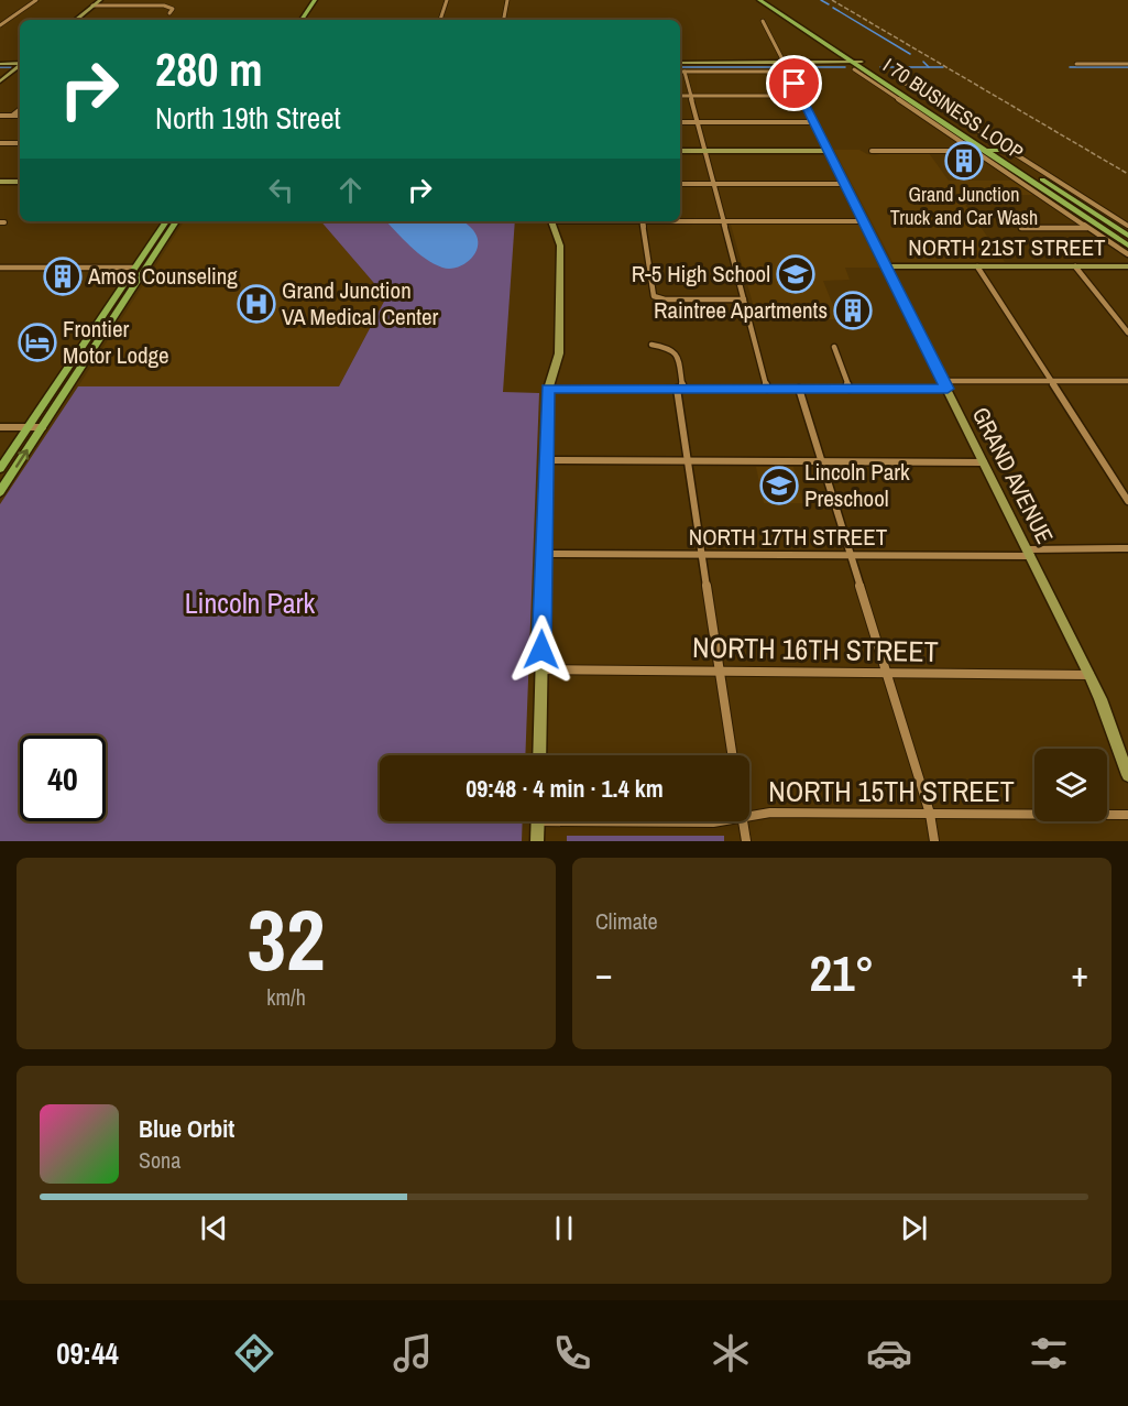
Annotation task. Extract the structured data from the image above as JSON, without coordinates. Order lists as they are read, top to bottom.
{
  "streets": {
    "main road": ["I 70 BUSINESS LOOP"],
    "street": [
      "NORTH 21ST STREET",
      "GRAND AVENUE",
      "NORTH 17TH STREET",
      "NORTH 16TH STREET",
      "NORTH 15TH STREET"
    ]
  },
  "crossings": [
    ["NORTH 21ST STREET", "GRAND AVENUE"],
    ["GRAND AVENUE", "NORTH 17TH STREET"],
    ["GRAND AVENUE", "NORTH 16TH STREET"]
  ],
  "parks": ["Lincoln Park"],
  "places": {
    "building": ["Grand Junction Truck and Car Wash", "Amos Counseling", "Raintree Apartments"],
    "school or university": ["R-5 High School", "Lincoln Park Preschool"],
    "hospital": ["Grand Junction VA Medical Center"],
    "hotel": ["Frontier Motor Lodge"]
  },
  "page": {
    "turn": ["280 m", "North 19th Street"],
    "limit": "40",
    "trip": "09:48 · 4 min · 1.4 km",
    "tile": [
      ["32", "km/h"],
      "Climate"
    ],
    "heat": ["−", "21°", "+"],
    "song": ["Blue Orbit", "Sona"],
    "tabs": "09:44"
  }
}
